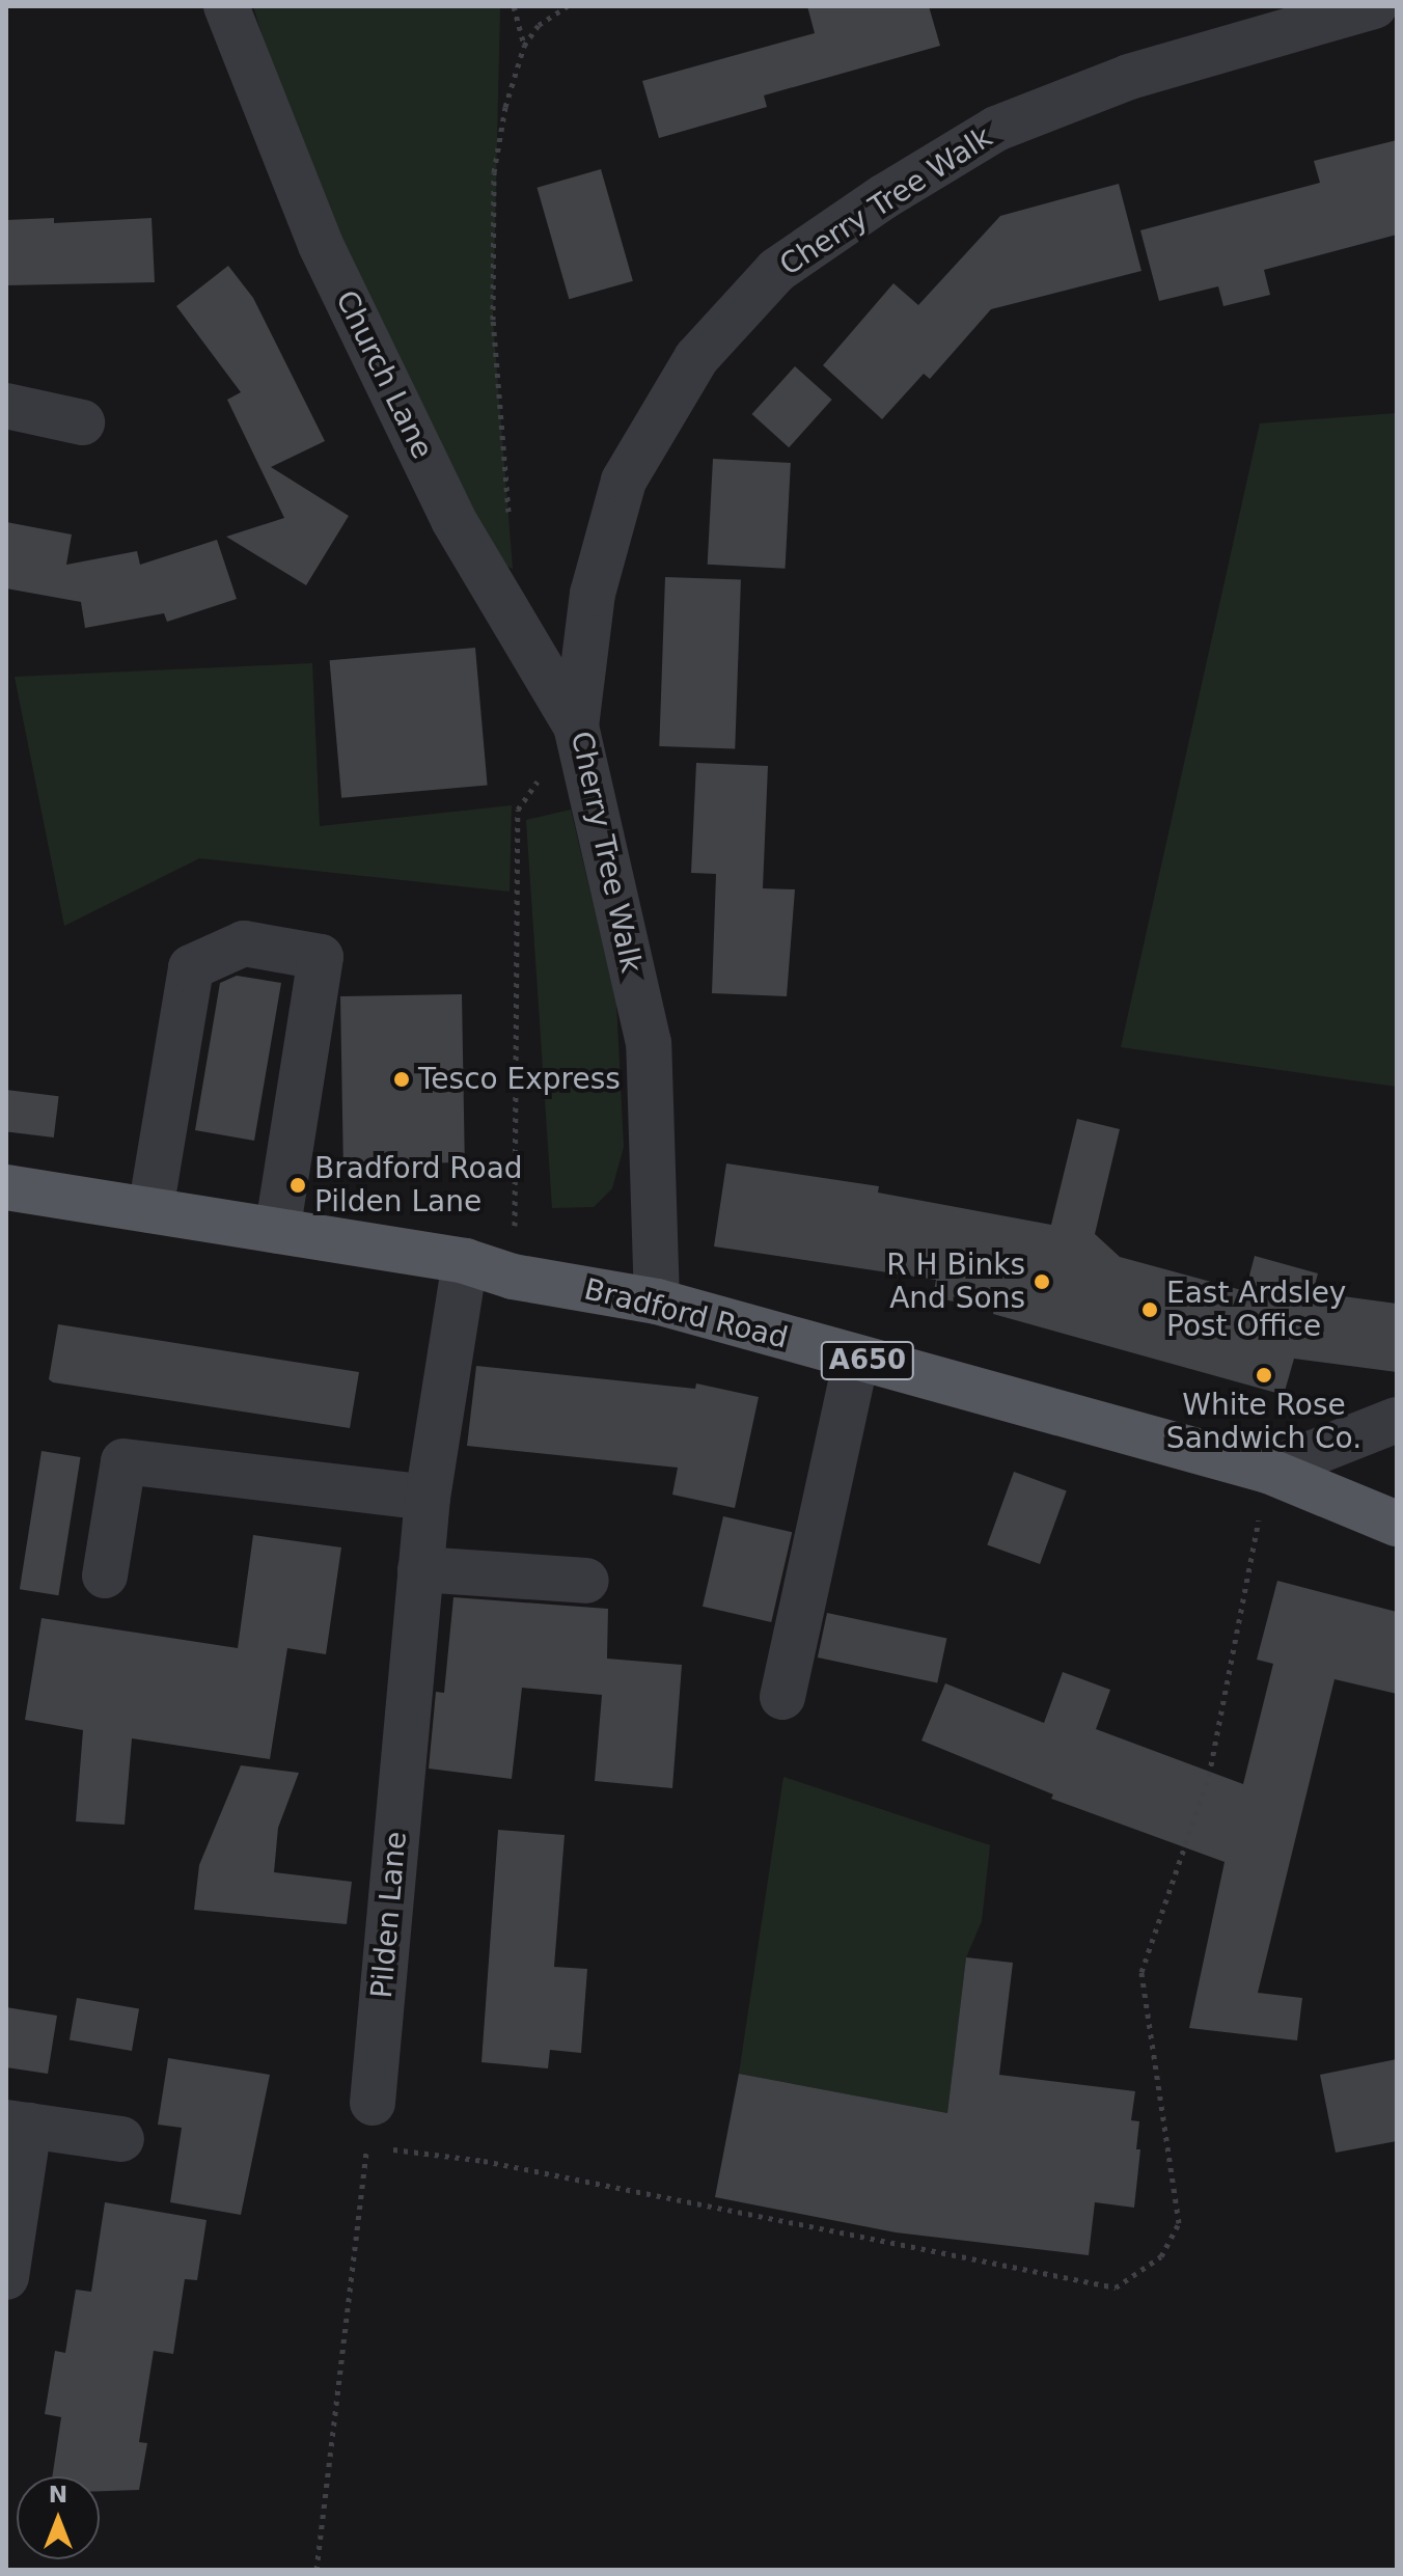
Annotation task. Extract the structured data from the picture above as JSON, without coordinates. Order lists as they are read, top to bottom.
{
  "streets": {
    "main road": ["Bradford Road", "A650"],
    "street": ["Cherry Tree Walk", "Church Lane", "Pilden Lane"]
  },
  "crossings": [
    ["Cherry Tree Walk", "Church Lane"],
    ["Cherry Tree Walk", "Bradford Road"],
    ["Bradford Road", "Pilden Lane"]
  ],
  "places": [
    "Tesco Express",
    "Bradford Road Pilden Lane",
    "R H Binks And Sons",
    "East Ardsley Post Office",
    "White Rose Sandwich Co."
  ],
  "north": "top"
}
